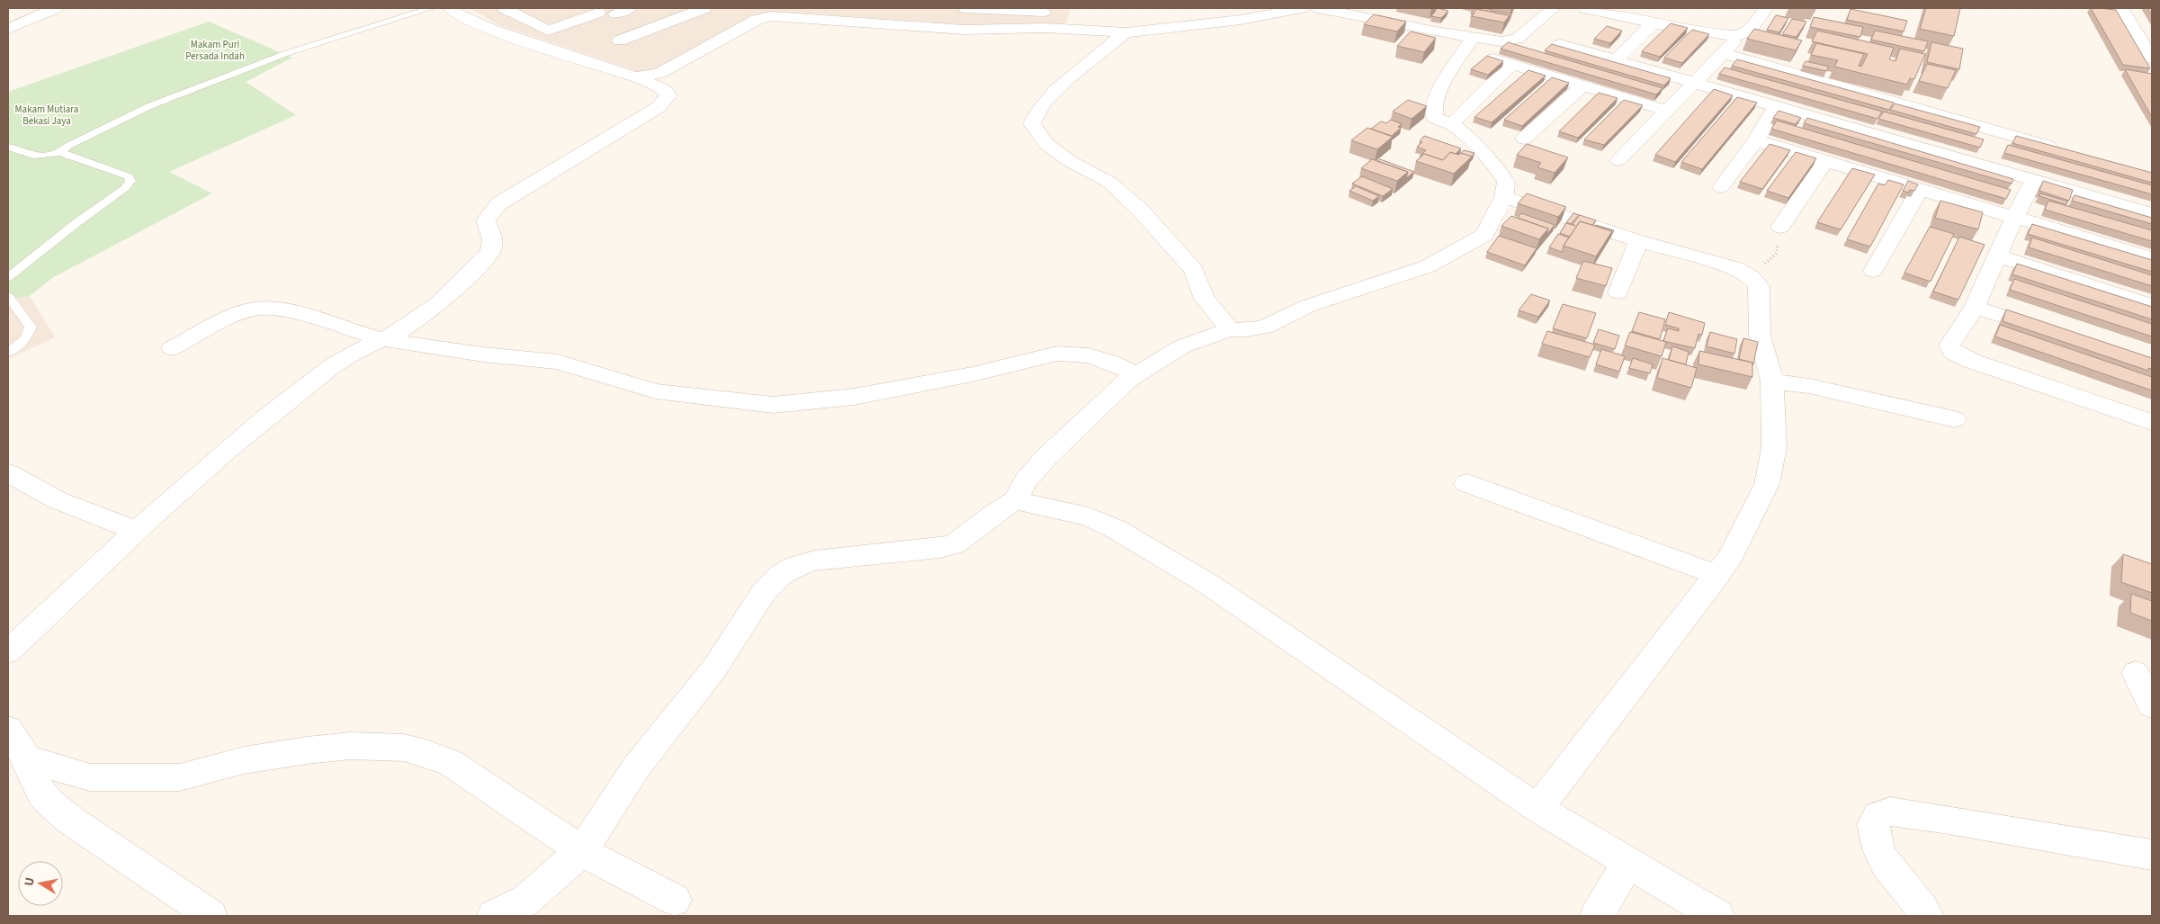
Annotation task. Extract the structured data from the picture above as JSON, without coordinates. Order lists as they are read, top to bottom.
{
  "parks": ["Makam Puri Persada Indah", "Makam Mutiara Bekasi Jaya"],
  "north": "left"
}
